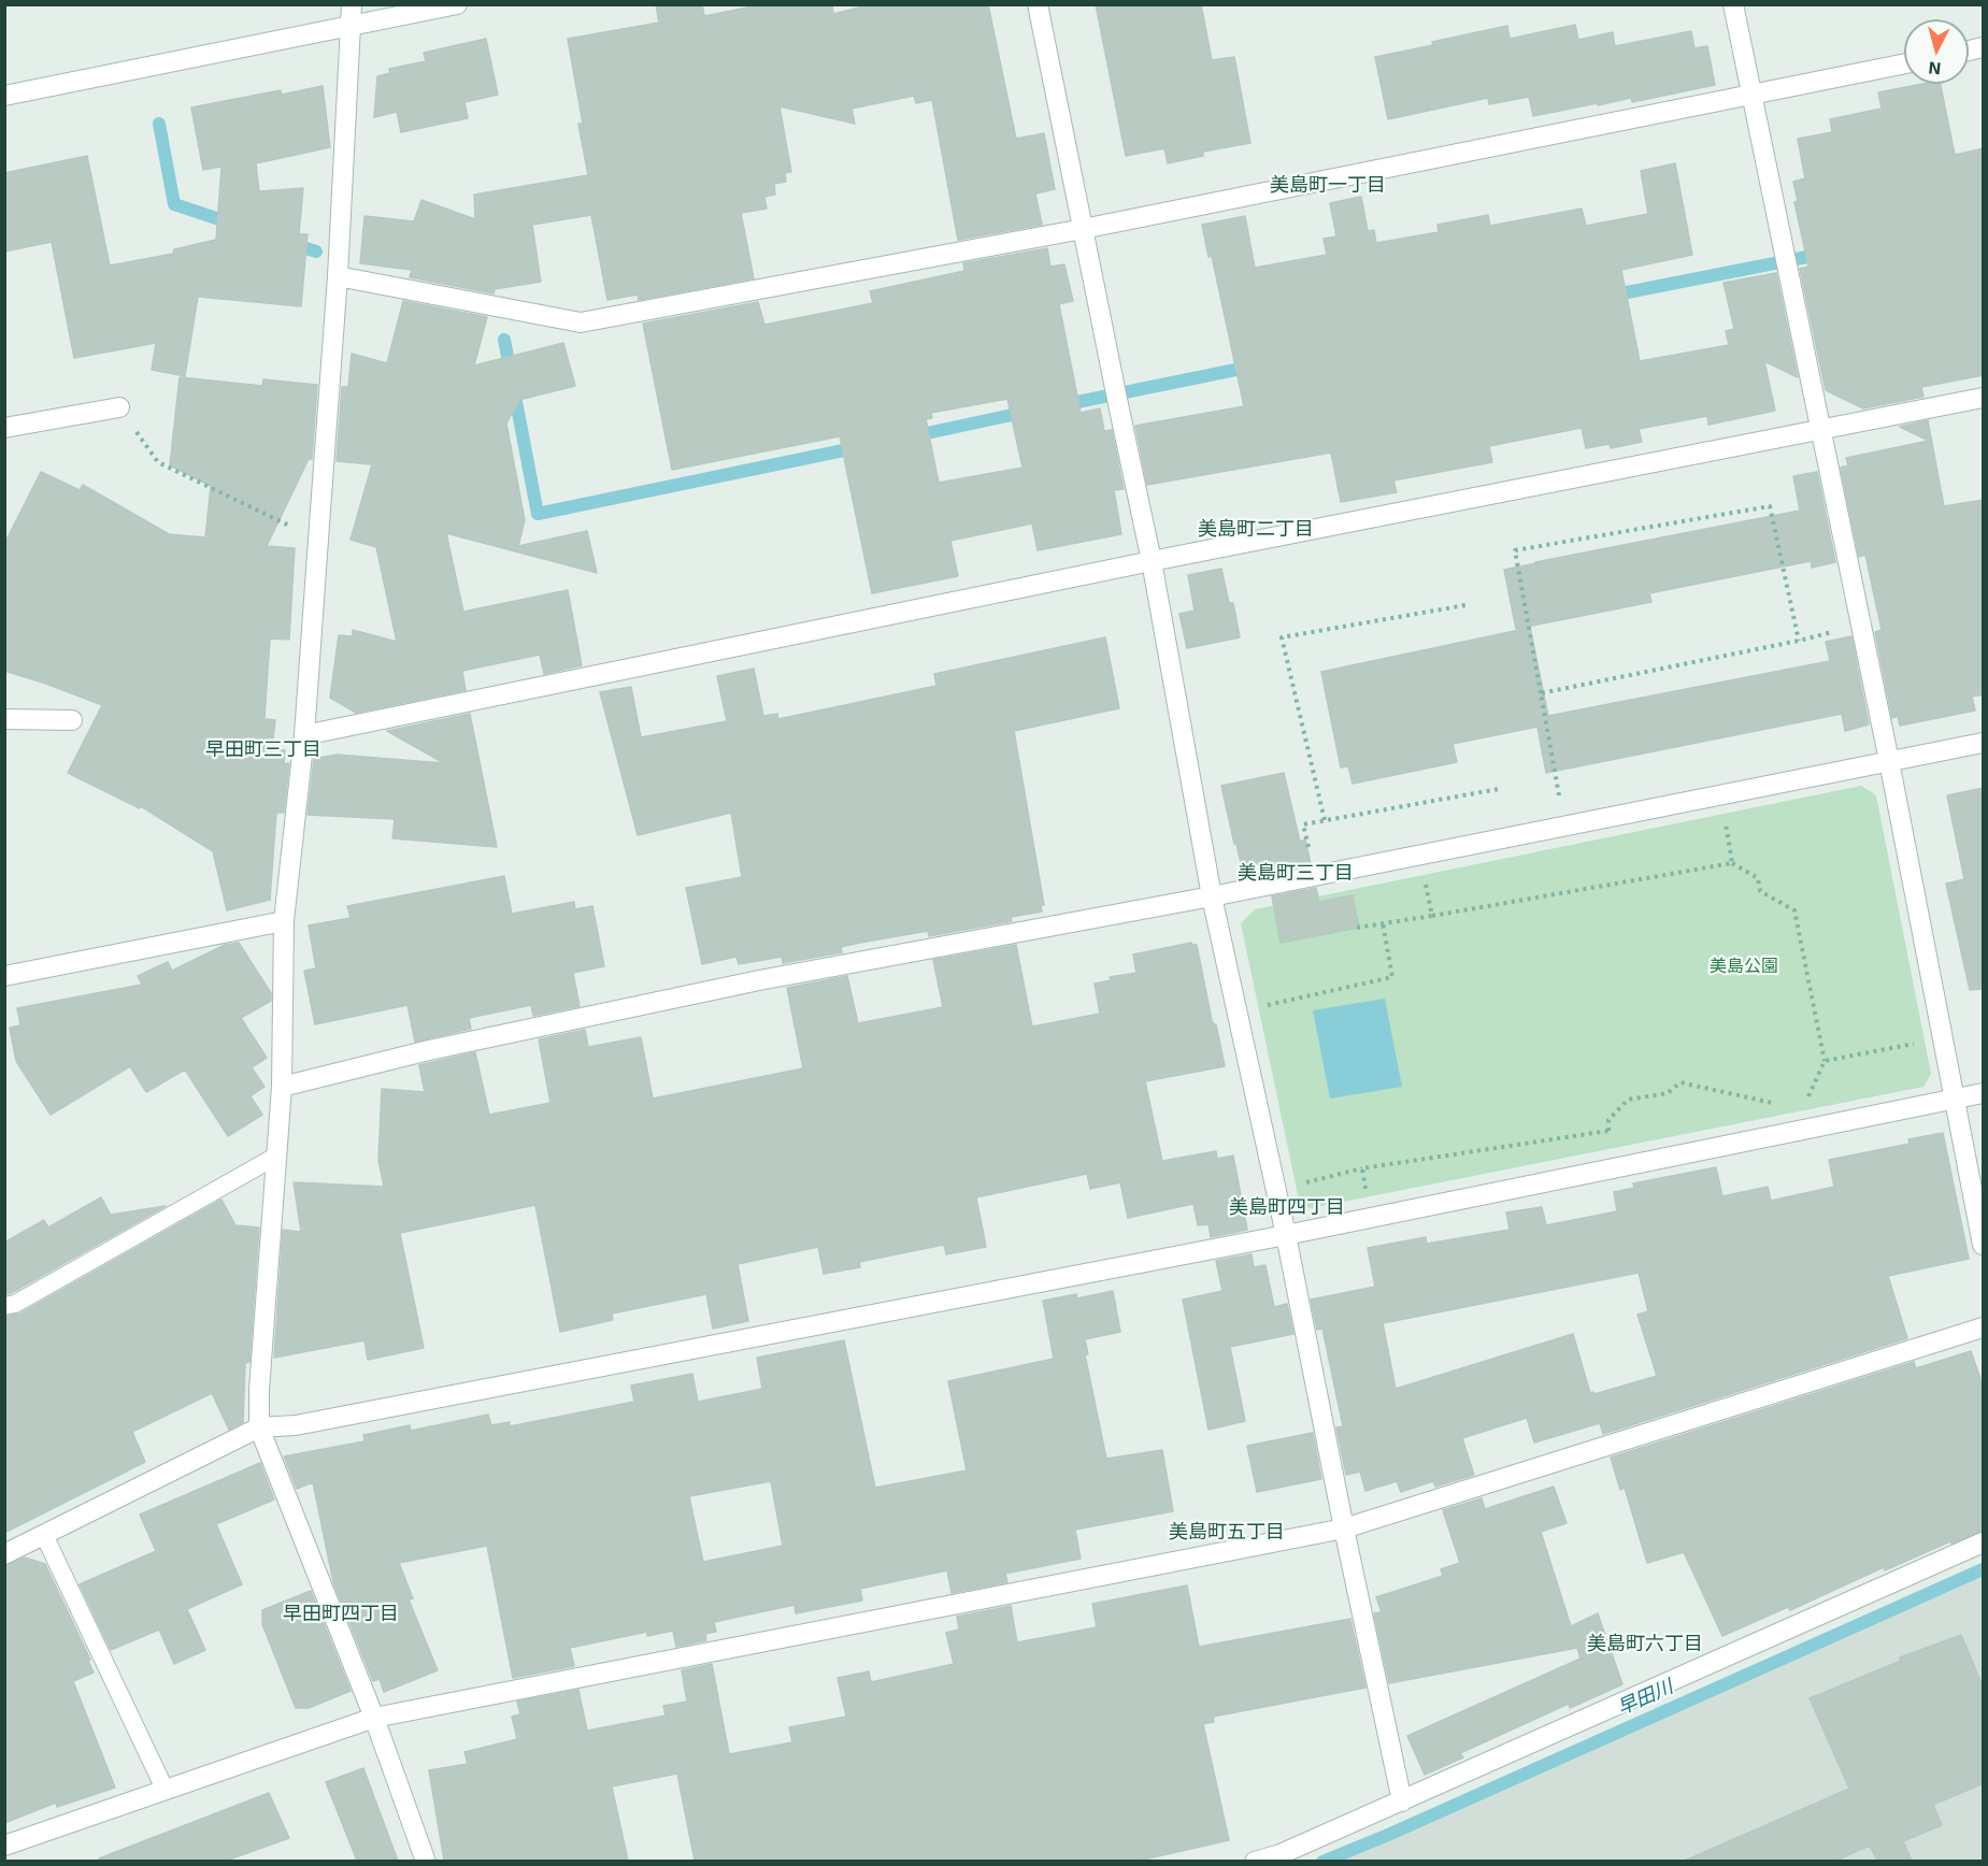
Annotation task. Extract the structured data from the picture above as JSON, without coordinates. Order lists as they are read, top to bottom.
{
  "districts": [
    "美島町一丁目",
    "美島町二丁目",
    "早田町三丁目",
    "美島町三丁目",
    "美島町四丁目",
    "美島町五丁目",
    "早田町四丁目",
    "美島町六丁目"
  ],
  "water": ["早田川"],
  "parks": ["美島公園"],
  "north": "bottom"
}
